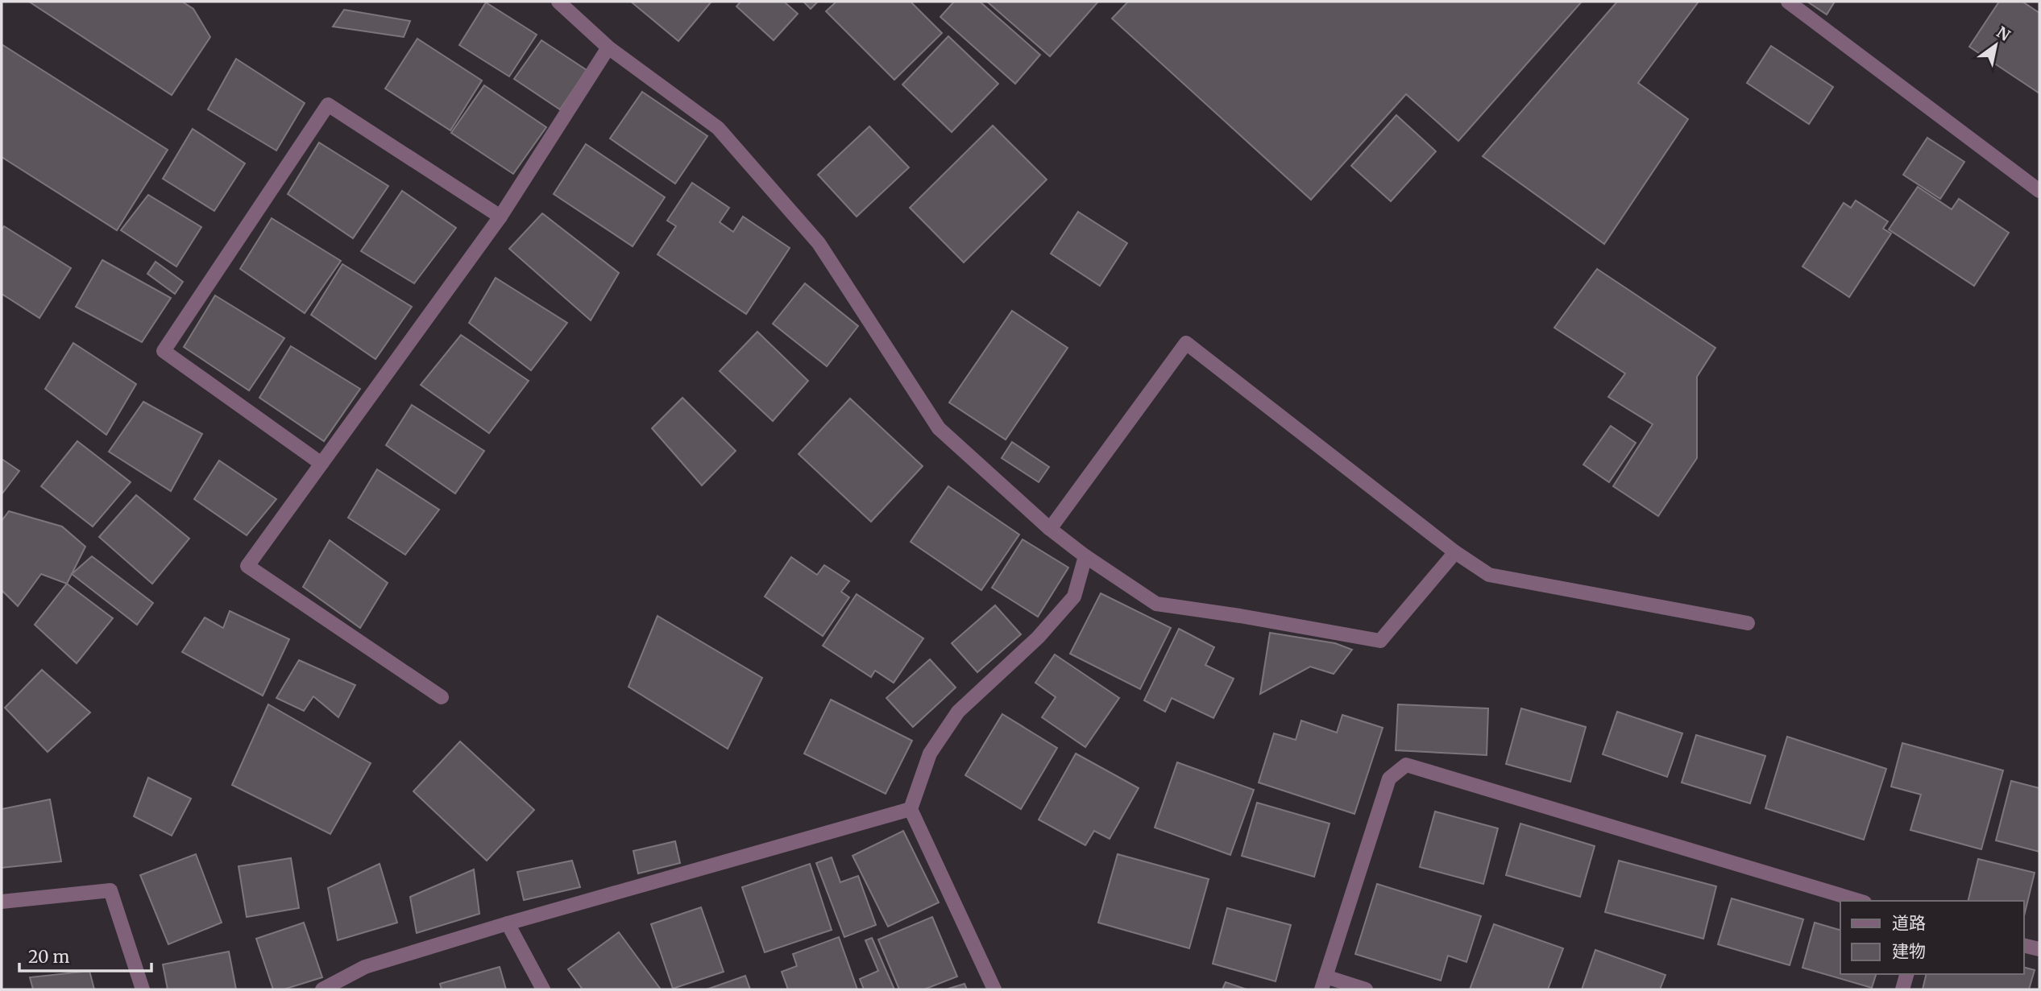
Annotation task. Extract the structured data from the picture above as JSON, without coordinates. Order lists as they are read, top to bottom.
{
  "legend": ["道路", "建物"],
  "scale_bar": "20 m",
  "north": "top right"
}
